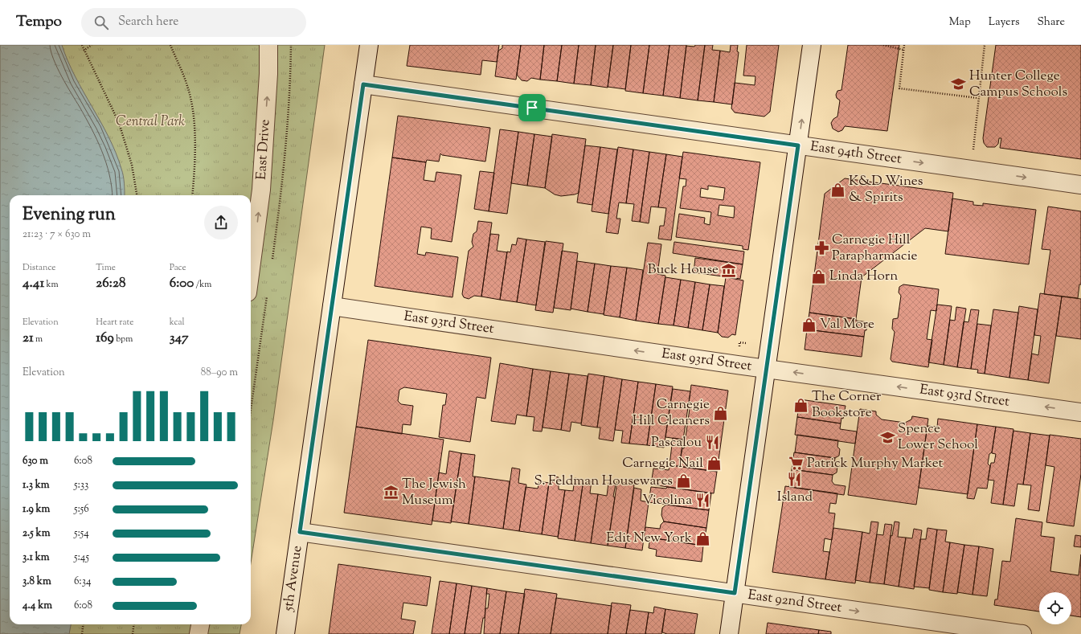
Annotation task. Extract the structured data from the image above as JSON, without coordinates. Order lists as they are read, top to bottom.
{
  "streets": {
    "street": [
      "East Drive",
      "East 94th Street",
      "East 93rd Street",
      "5th Avenue",
      "East 92nd Street"
    ]
  },
  "crossings": [
    ["East 94th Street", "5th Avenue"],
    ["East 93rd Street", "5th Avenue"],
    ["5th Avenue", "East 92nd Street"]
  ],
  "one_way": [
    "East Drive",
    "East 94th Street",
    "East 93rd Street",
    "East 92nd Street"
  ],
  "parks": ["Central Park"],
  "places": {
    "school or university": ["Hunter College Campus Schools", "Spence Lower School"],
    "shop": [
      "K&D Wines & Spirits",
      "Linda Horn",
      "Val More",
      "The Corner Bookstore",
      "Carnegie Hill Cleaners",
      "Carnegie Nail",
      "S. Feldman Housewares",
      "Edit New York"
    ],
    "pharmacy": ["Carnegie Hill Parapharmacie"],
    "museum": ["Buck House", "The Jewish Museum"],
    "restaurant": ["Pascalou", "Island", "Vicolina"],
    "supermarket": ["Patrick Murphy Market"]
  },
  "page": {
    "header": "Tempo",
    "search": "Search here",
    "nav": ["Map", "Layers", "Share"],
    "heading": ["Evening run", "21:23 · 7 × 630 m"],
    "stats": [
      ["Distance", "4.41 km"],
      ["Time", "26:28"],
      ["Pace", "6:00 /km"],
      ["Elevation", "21 m"],
      ["Heart rate", "169 bpm"],
      ["kcal", "347"]
    ],
    "chart": ["Elevation", "88–90 m"],
    "list": [
      {
        "name": "630 m",
        "note": "6:08"
      },
      {
        "name": "1.3 km",
        "note": "5:33"
      },
      {
        "name": "1.9 km",
        "note": "5:56"
      },
      {
        "name": "2.5 km",
        "note": "5:54"
      },
      {
        "name": "3.1 km",
        "note": "5:45"
      },
      {
        "name": "3.8 km",
        "note": "6:34"
      },
      {
        "name": "4.4 km",
        "note": "6:08"
      }
    ]
  }
}
